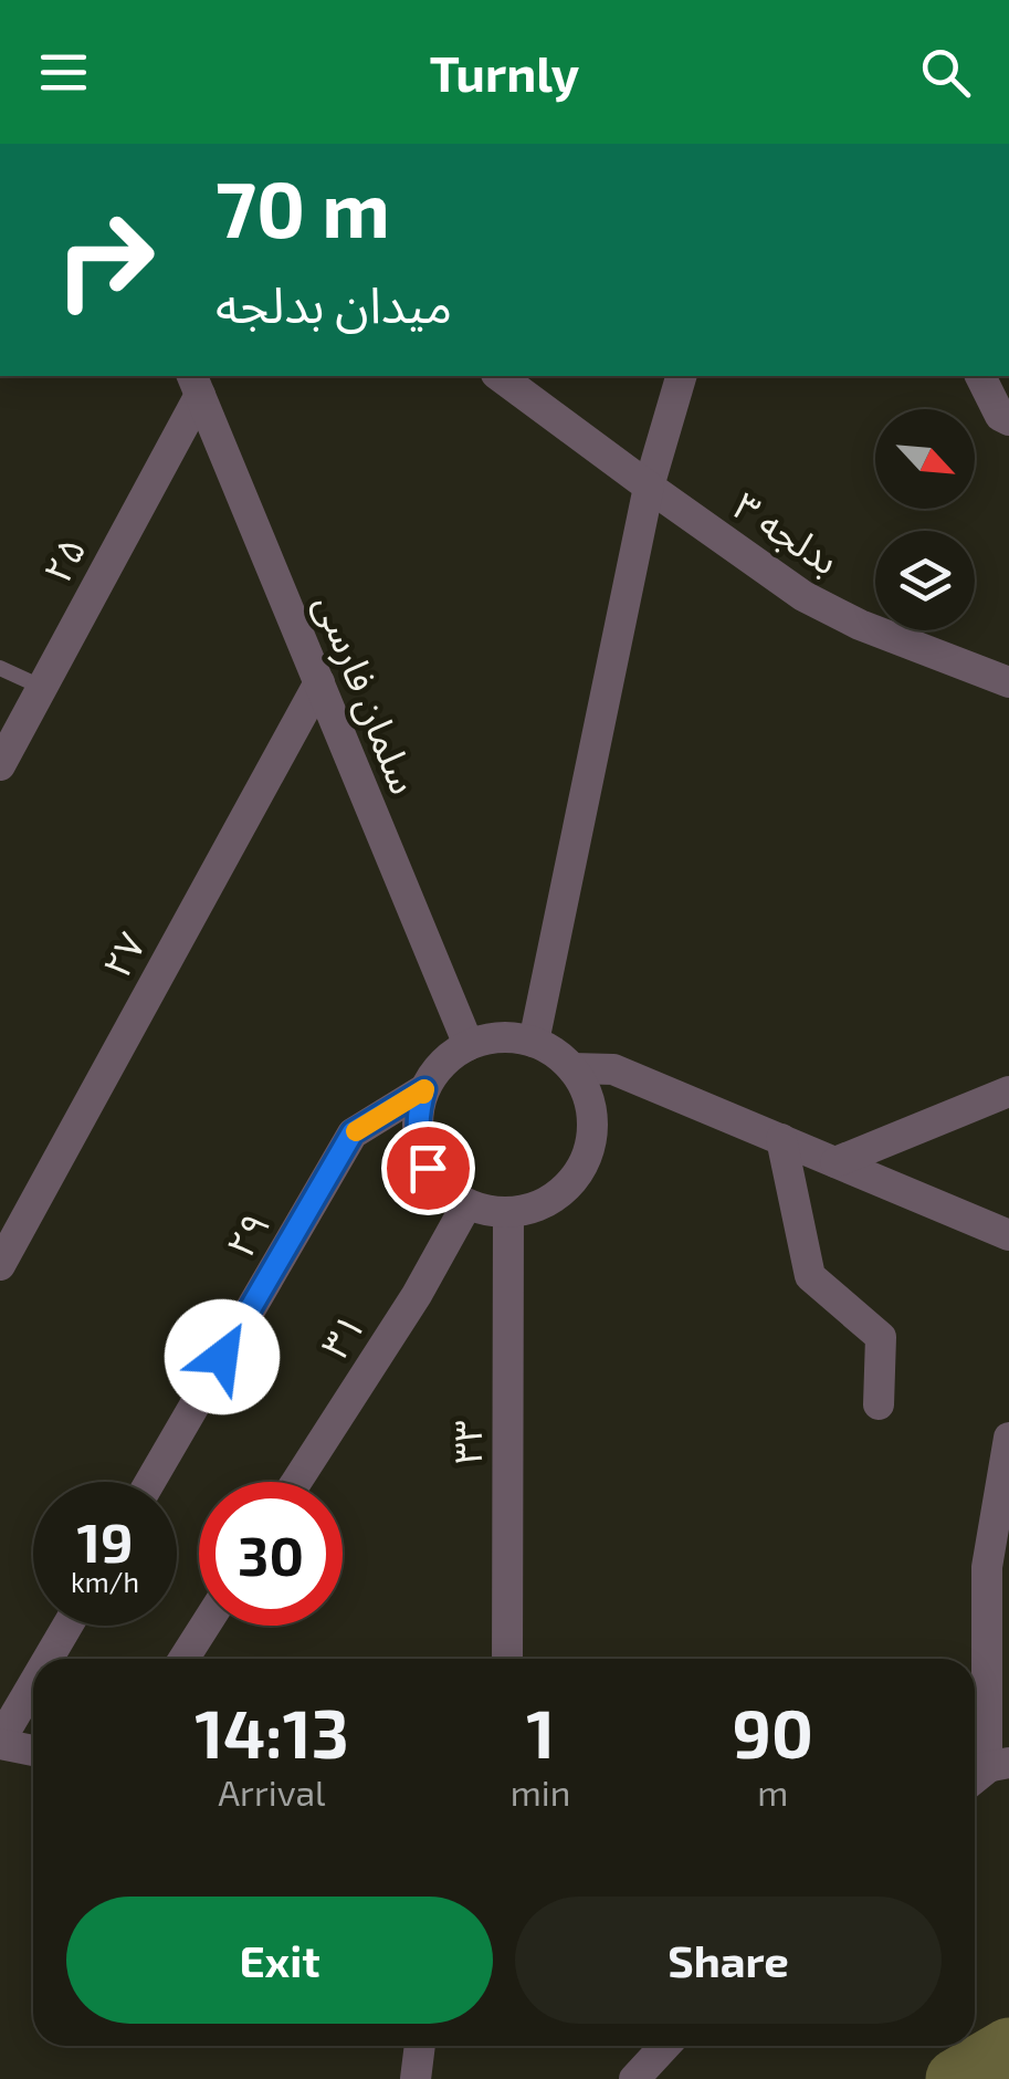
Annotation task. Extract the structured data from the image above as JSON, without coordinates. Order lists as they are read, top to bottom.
{
  "streets": {
    "street": [
      "بدلجه ۳",
      "۲۵",
      "سلمان فارسی",
      "۲۷",
      "۲۹",
      "۳۱",
      "۳۳"
    ]
  },
  "crossings": [
    ["۲۵", "سلمان فارسی"],
    ["سلمان فارسی", "۲۷"],
    ["سلمان فارسی", "۲۹"],
    ["سلمان فارسی", "۳۱"],
    ["سلمان فارسی", "۳۳"],
    ["۲۹", "۳۱"],
    ["۲۹", "۳۳"],
    ["۳۱", "۳۳"]
  ],
  "north": "bottom right",
  "page": {
    "header": "Turnly",
    "turn": ["70 m", "میدان بدلجه"],
    "speed": "19 km/h",
    "limit": "30",
    "eta": [
      "14:13",
      "Arrival",
      "1",
      "min",
      "90",
      "m"
    ],
    "buttons": ["Exit", "Share"]
  }
}
